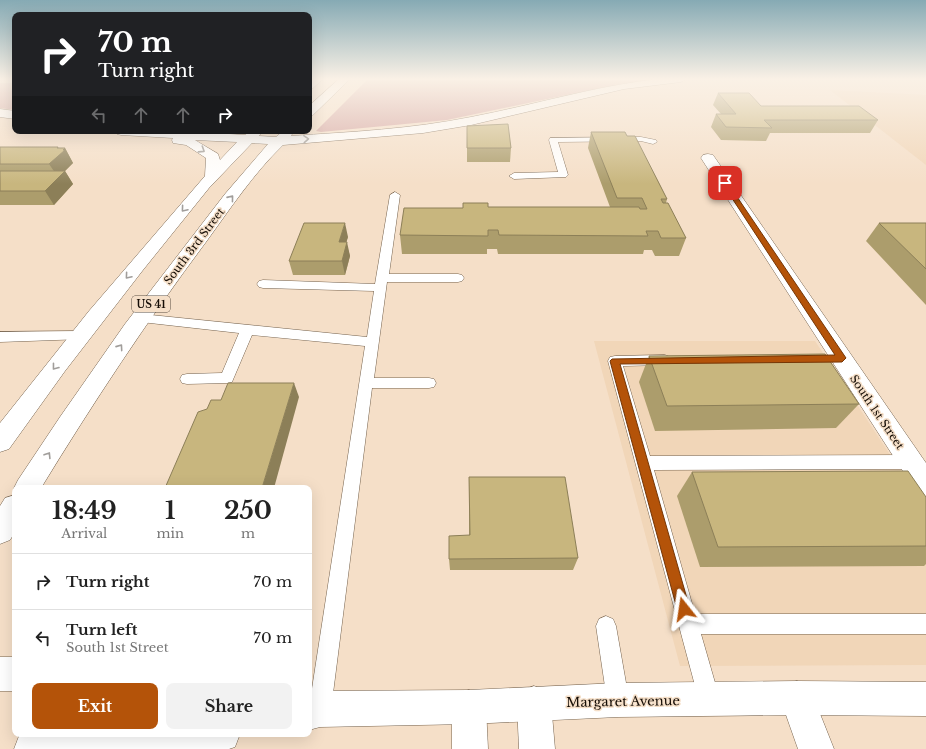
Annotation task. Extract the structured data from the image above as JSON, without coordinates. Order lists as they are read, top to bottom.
{
  "streets": {
    "main road": [
      "South 3rd Street",
      "US 41",
      "South 1st Street",
      "Margaret Avenue"
    ]
  },
  "page": {
    "turn": ["70 m", "Turn right"],
    "eta": [
      "18:49",
      "Arrival",
      "1",
      "min",
      "250",
      "m"
    ],
    "list": [
      {
        "name": "Turn right",
        "value": "70 m"
      },
      {
        "name": "Turn left",
        "note": "South 1st Street",
        "value": "70 m"
      }
    ],
    "buttons": ["Exit", "Share"]
  }
}
